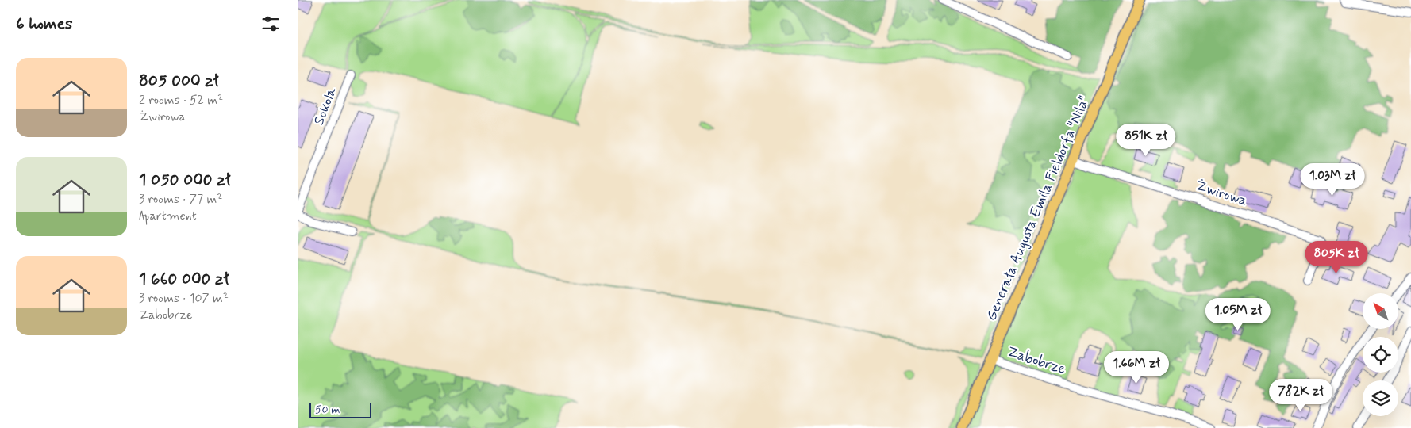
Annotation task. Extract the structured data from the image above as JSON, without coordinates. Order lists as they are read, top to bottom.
{
  "streets": {
    "main road": ["Generała Augusta Emila Fieldorfa \"Nila\""],
    "street": ["Sokola", "Żwirowa", "Zabobrze"]
  },
  "crossings": [
    ["Żwirowa", "Generała Augusta Emila Fieldorfa \"Nila\""],
    ["Generała Augusta Emila Fieldorfa \"Nila\"", "Zabobrze"]
  ],
  "scale_bar": "50 m",
  "north": "top left",
  "page": {
    "heading": "6 homes",
    "list": [
      {
        "name": "805 000 zł",
        "note": "2 rooms · 52 m² · Żwirowa"
      },
      {
        "name": "1 050 000 zł",
        "note": "3 rooms · 77 m² · Apartment"
      },
      {
        "name": "1 660 000 zł",
        "note": "3 rooms · 107 m² · Zabobrze"
      }
    ],
    "price": [
      "851K zł",
      "1.03M zł",
      "805K zł",
      "1.05M zł",
      "1.66M zł",
      "782K zł"
    ],
    "scale": "50 m"
  }
}
